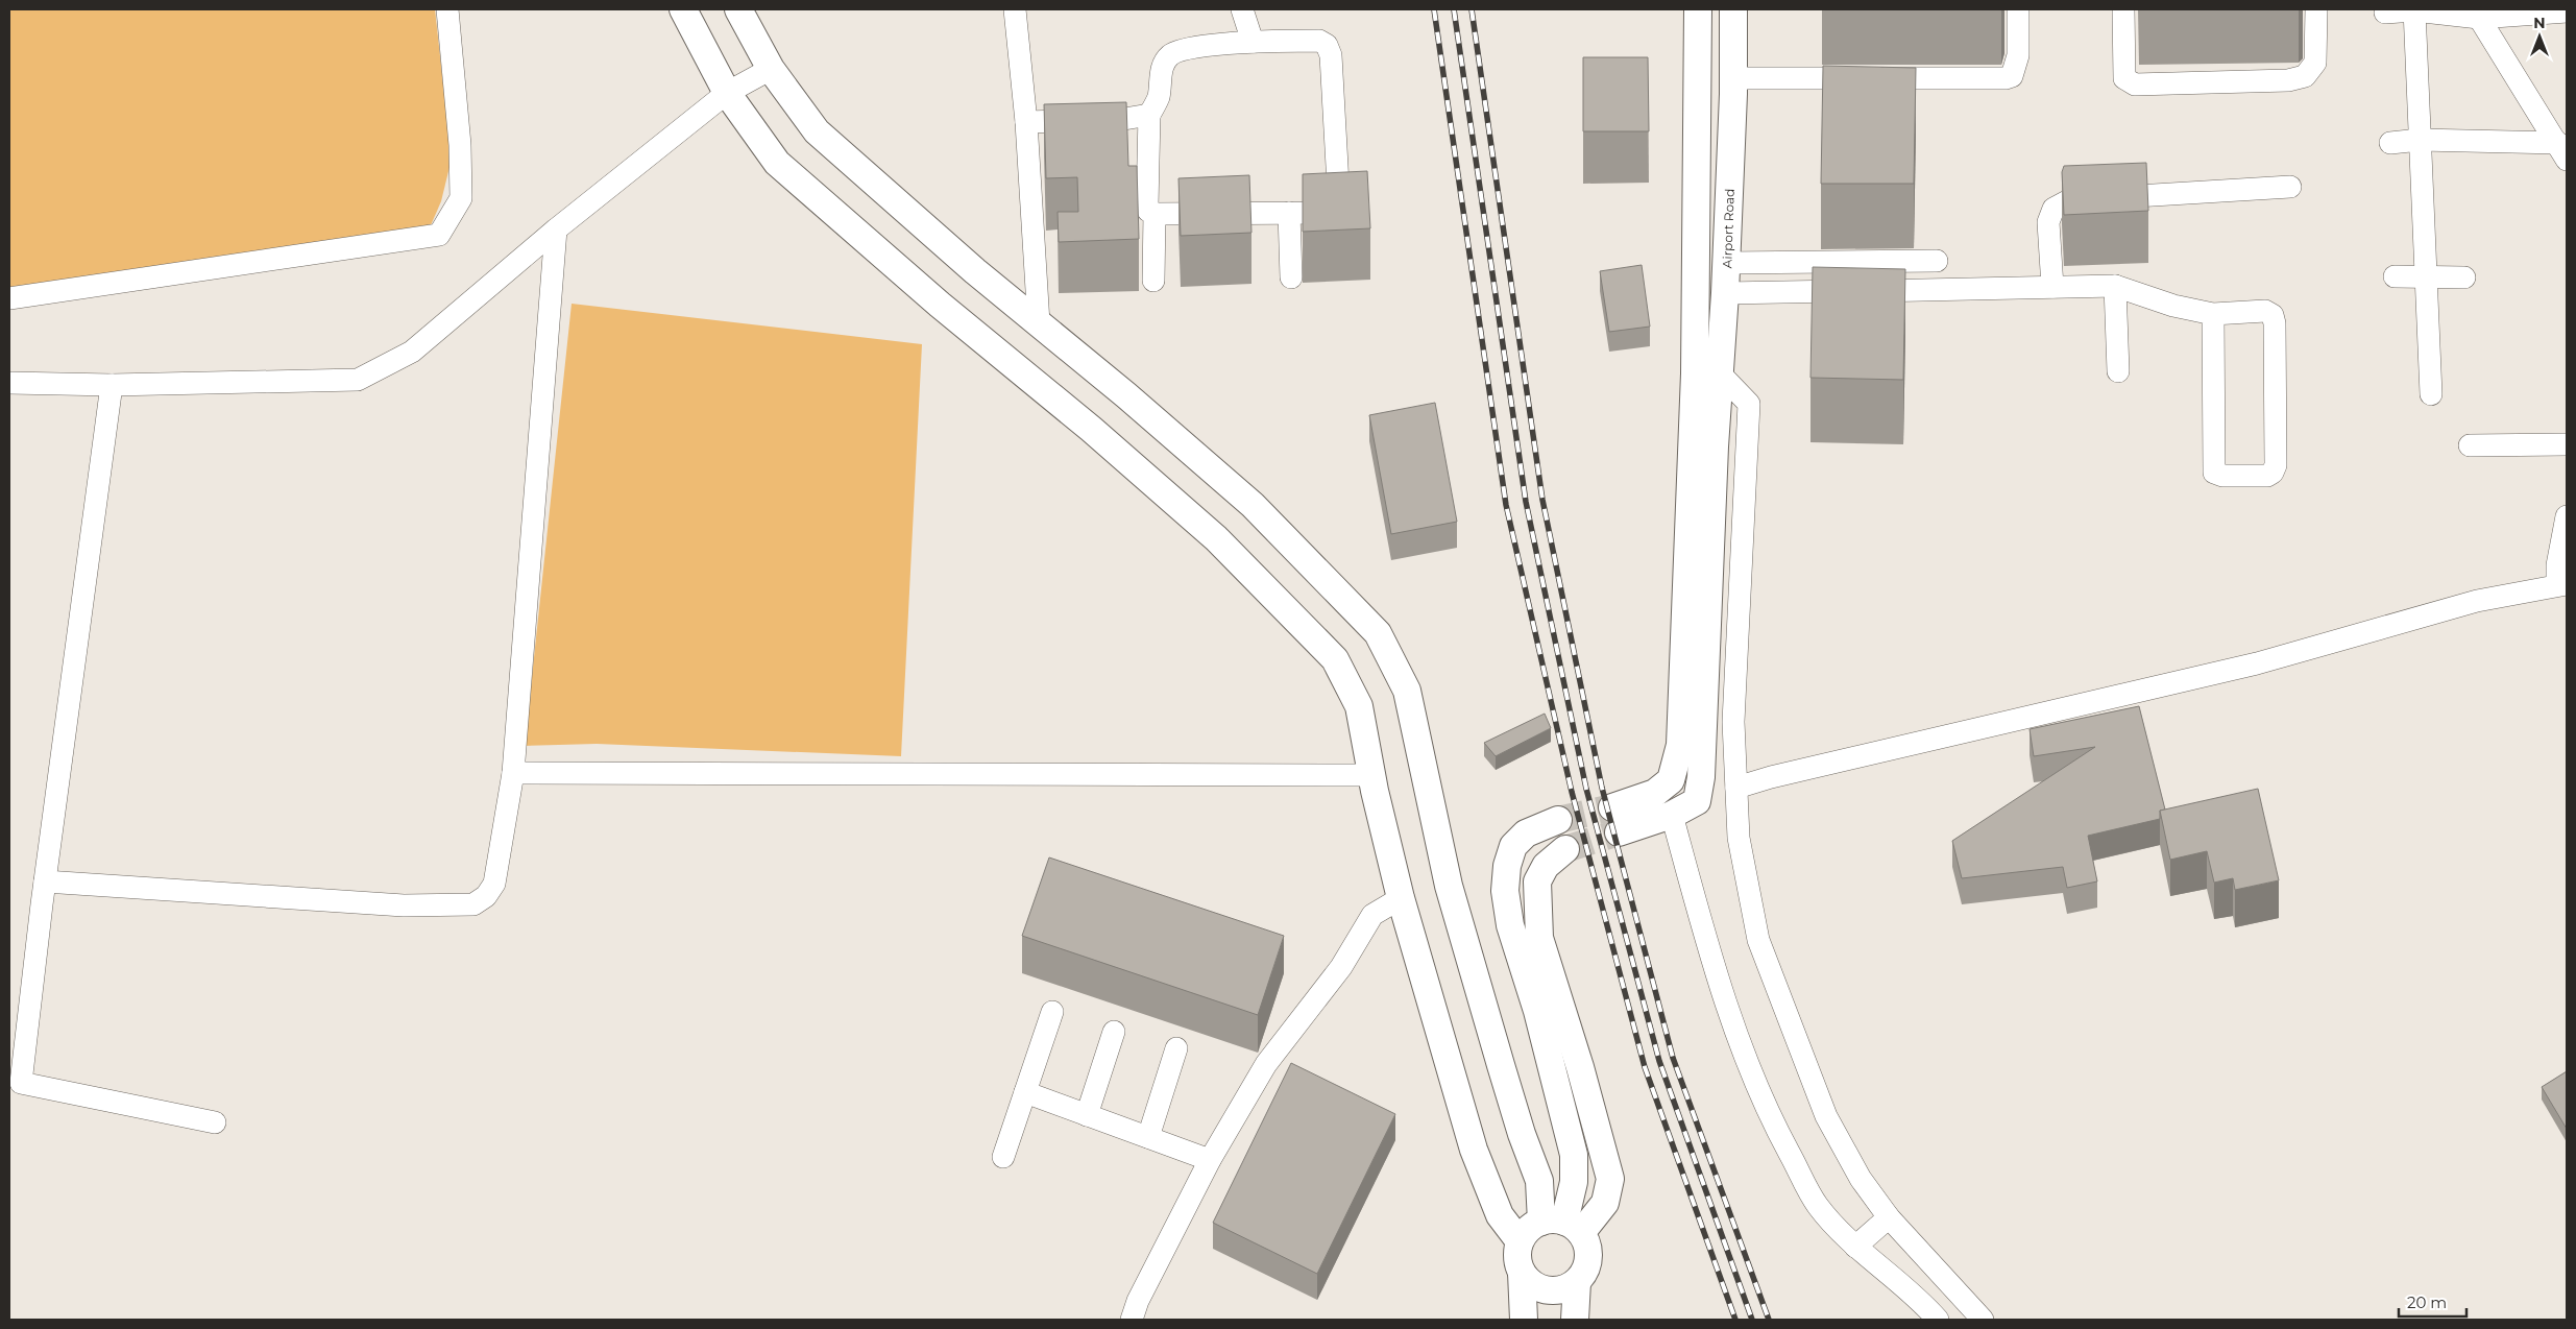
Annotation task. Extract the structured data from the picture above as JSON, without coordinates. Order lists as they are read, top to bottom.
{
  "streets": {
    "main road": ["Airport Road"]
  },
  "scale_bar": "20 m",
  "north": "top"
}
